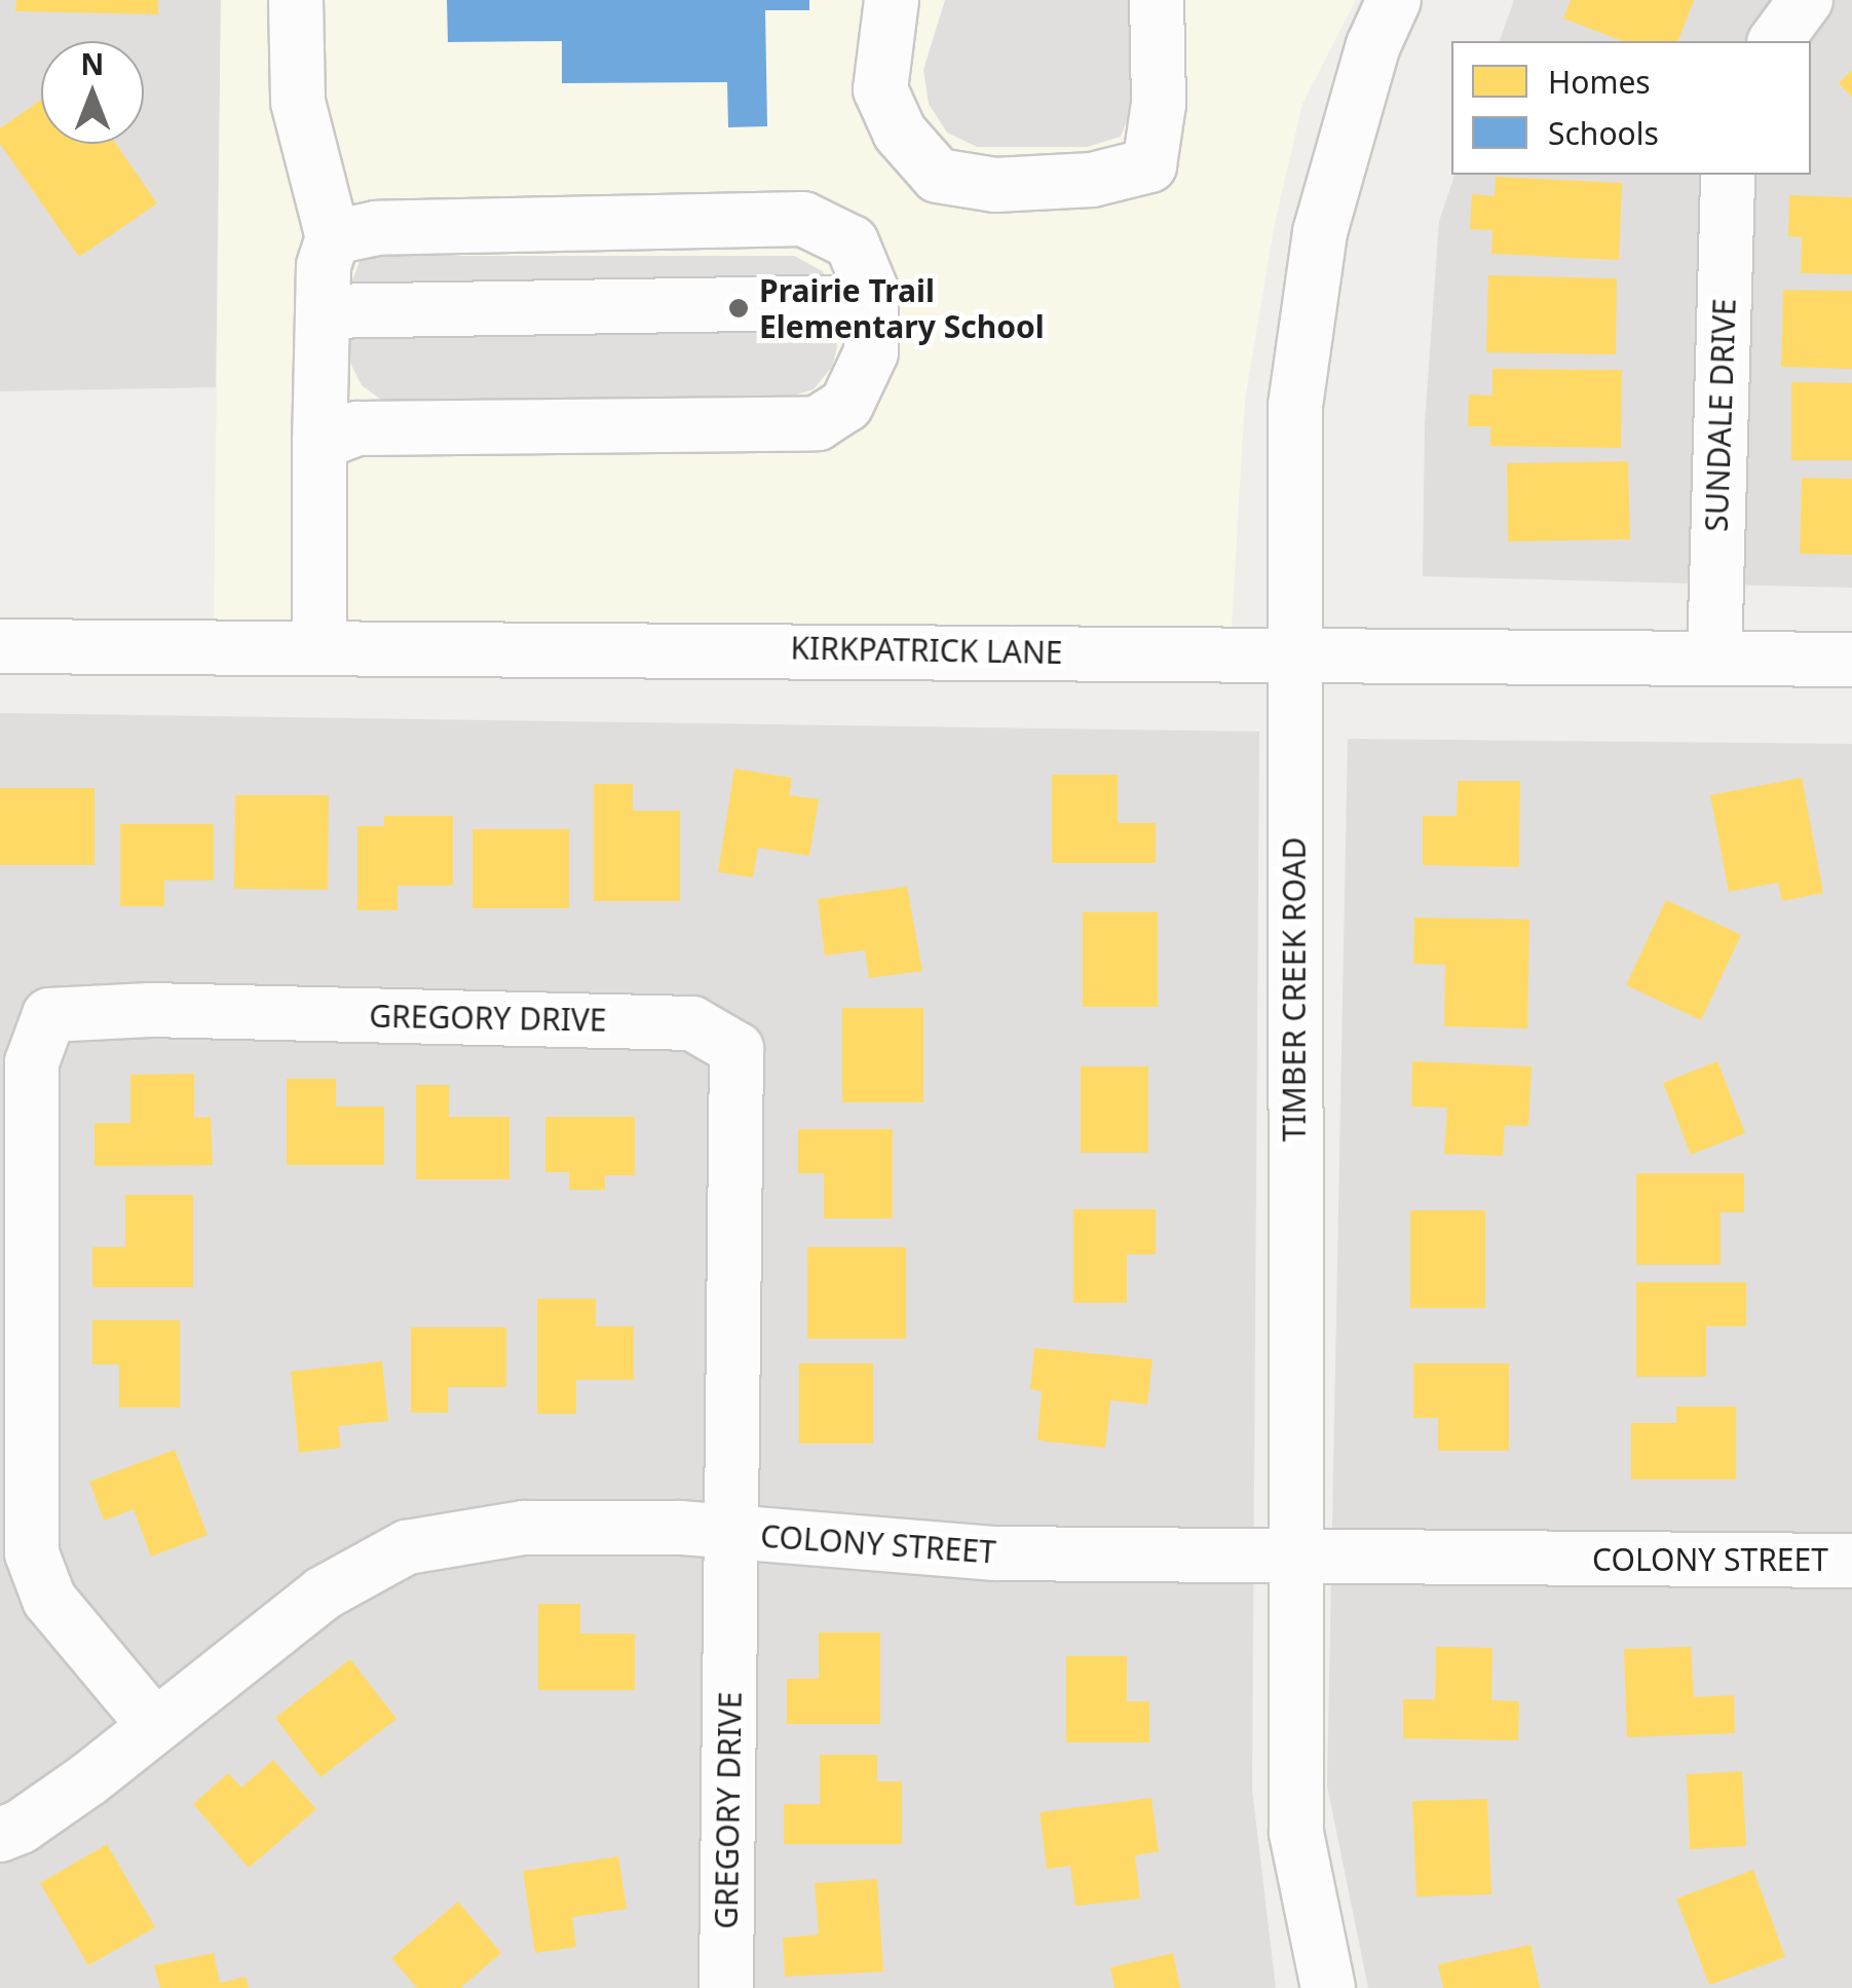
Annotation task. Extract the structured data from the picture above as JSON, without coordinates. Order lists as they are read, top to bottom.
{
  "streets": {
    "street": [
      "SUNDALE DRIVE",
      "KIRKPATRICK LANE",
      "TIMBER CREEK ROAD",
      "GREGORY DRIVE",
      "COLONY STREET"
    ]
  },
  "crossings": [
    ["SUNDALE DRIVE", "KIRKPATRICK LANE"],
    ["KIRKPATRICK LANE", "TIMBER CREEK ROAD"],
    ["TIMBER CREEK ROAD", "COLONY STREET"],
    ["GREGORY DRIVE", "COLONY STREET"]
  ],
  "places": ["Prairie Trail Elementary School"],
  "legend": ["Homes", "Schools"],
  "north": "top"
}
